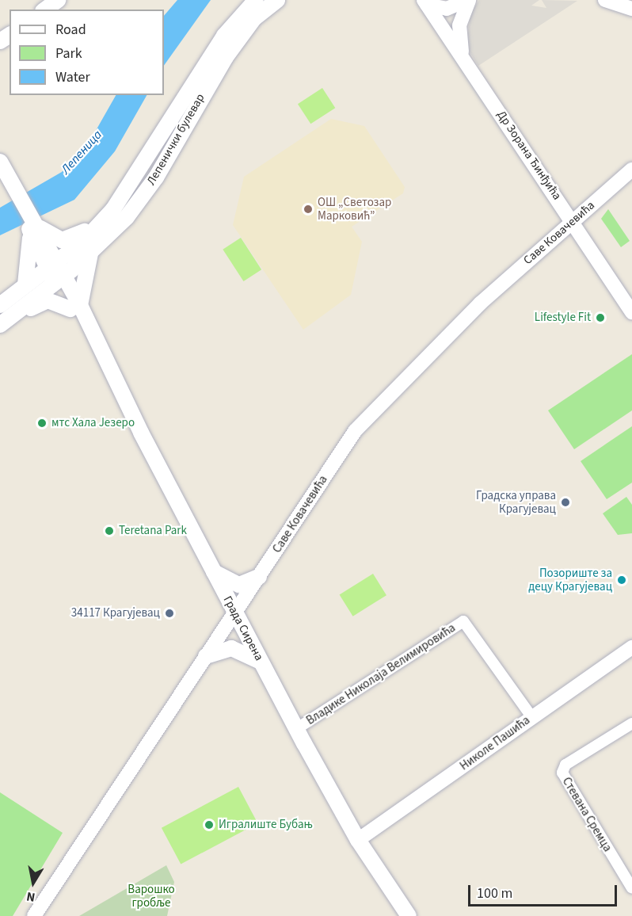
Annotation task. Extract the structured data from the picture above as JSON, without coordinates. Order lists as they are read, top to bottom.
{
  "streets": {
    "main road": ["Лепенички булевар", "Града Сирена"],
    "street": [
      "Др Зорана Ђинђића",
      "Саве Ковачевића",
      "Владике Николаја Велимировића",
      "Николе Пашића",
      "Стевана Сремца"
    ]
  },
  "crossings": [
    ["Лепенички булевар", "Града Сирена"],
    ["Др Зорана Ђинђића", "Саве Ковачевића"],
    ["Саве Ковачевића", "Града Сирена"],
    ["Града Сирена", "Владике Николаја Велимировића"],
    ["Града Сирена", "Николе Пашића"],
    ["Владике Николаја Велимировића", "Николе Пашића"]
  ],
  "water": ["Лепеница"],
  "parks": ["Варошко гробље"],
  "places": [
    "ОШ „Светозар Марковић”",
    "Lifestyle Fit",
    "мтс Хала Језеро",
    "Градска управа Крагујевац",
    "Teretana Park",
    "Позориште за децу Крагујевац",
    "34117 Крагујевац",
    "Игралиште Бубањ"
  ],
  "legend": ["Road", "Park", "Water"],
  "scale_bar": "100 m",
  "north": "bottom"
}
